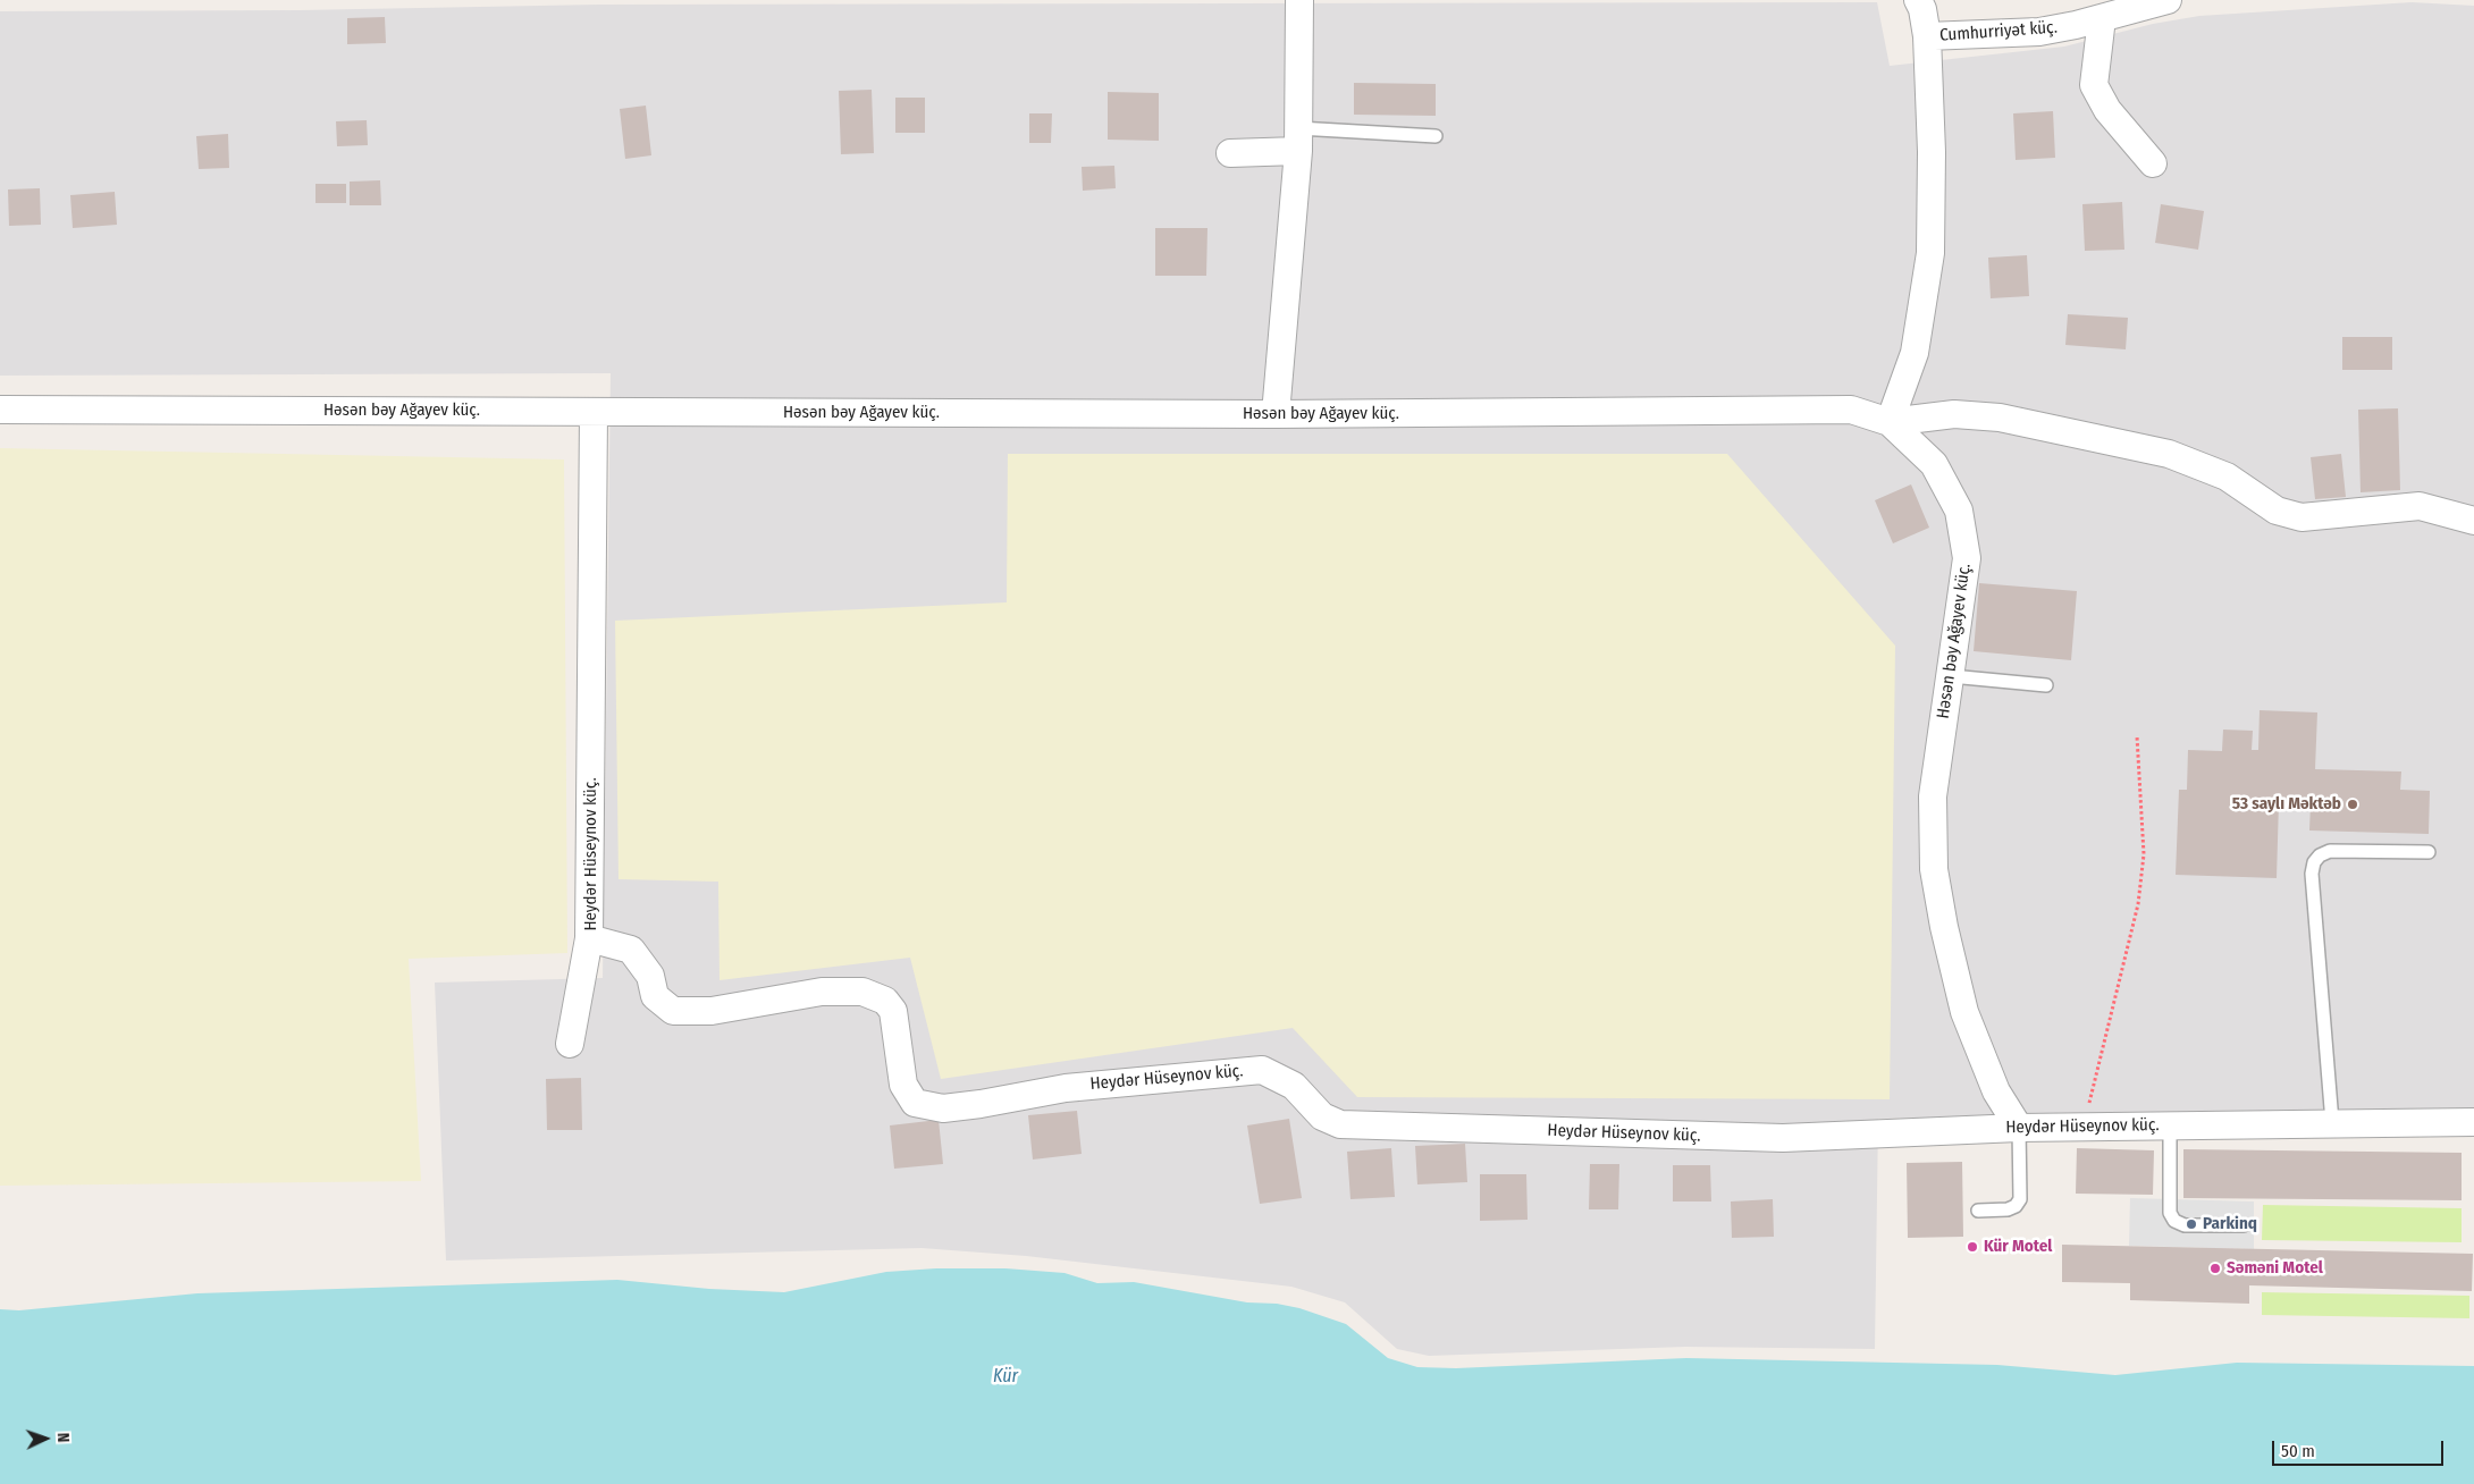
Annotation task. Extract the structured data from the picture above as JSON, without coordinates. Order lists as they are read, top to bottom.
{
  "streets": {
    "street": ["Cumhurriyət küç.", "Həsən bəy Ağayev küç.", "Heydər Hüseynov küç."]
  },
  "crossings": [
    ["Həsən bəy Ağayev küç.", "Heydər Hüseynov küç."]
  ],
  "water": ["Kür"],
  "places": [
    "53 saylı Məktəb",
    "Parkinq",
    "Kür Motel",
    "Səməni Motel"
  ],
  "scale_bar": "50 m",
  "north": "right"
}
